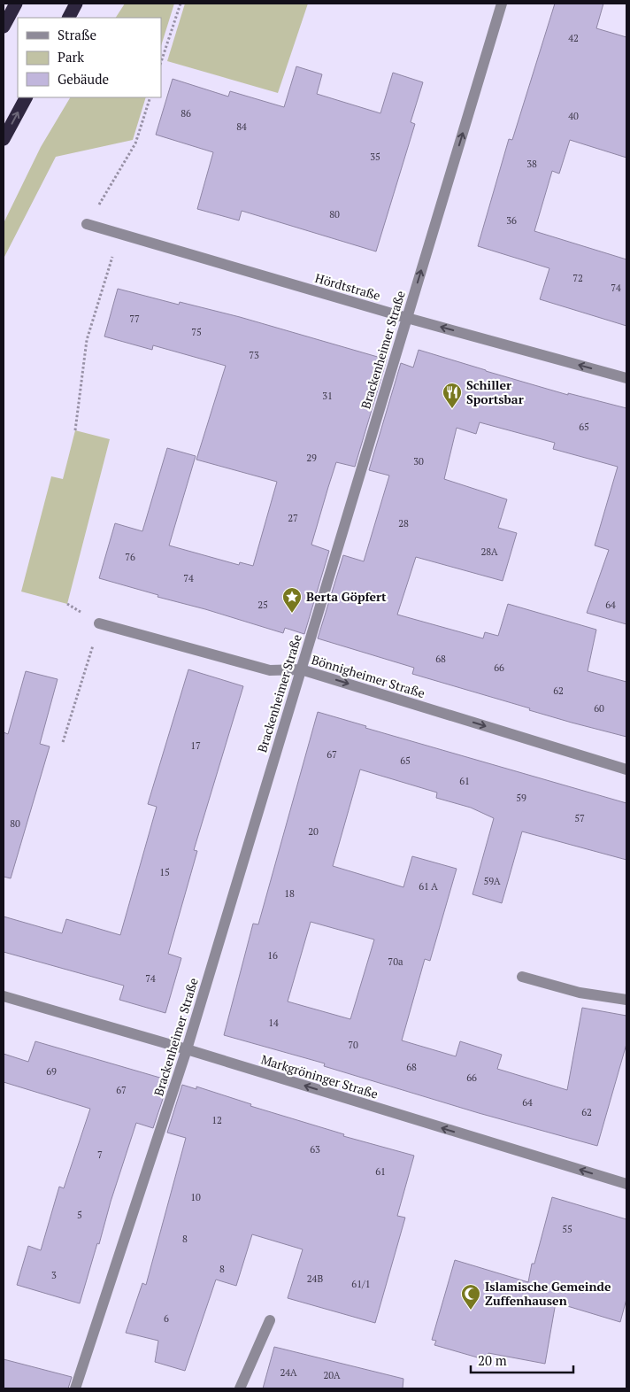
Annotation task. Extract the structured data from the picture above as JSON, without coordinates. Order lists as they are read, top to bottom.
{
  "streets": {
    "street": [
      "Hördtstraße",
      "Brackenheimer Straße",
      "Bönnigheimer Straße",
      "Markgröninger Straße"
    ]
  },
  "crossings": [
    ["Hördtstraße", "Brackenheimer Straße"],
    ["Brackenheimer Straße", "Bönnigheimer Straße"],
    ["Brackenheimer Straße", "Markgröninger Straße"]
  ],
  "one_way": ["Hördtstraße", "Bönnigheimer Straße", "Markgröninger Straße"],
  "places": {
    "restaurant": ["Schiller Sportsbar"],
    "place": ["Berta Göpfert"],
    "mosque": ["Islamische Gemeinde Zuffenhausen"]
  },
  "house_numbers": [
    "42",
    "86",
    "40",
    "84",
    "35",
    "38",
    "80",
    "36",
    "72",
    "74",
    "77",
    "75",
    "73",
    "31",
    "65",
    "29",
    "30",
    "27",
    "28",
    "28A",
    "76",
    "74",
    "25",
    "64",
    "68",
    "66",
    "62",
    "60",
    "17",
    "67",
    "65",
    "61",
    "59",
    "57",
    "80",
    "20",
    "15",
    "59A",
    "61 A",
    "18",
    "16",
    "70a",
    "74",
    "14",
    "70",
    "68",
    "69",
    "66",
    "67",
    "64",
    "62",
    "12",
    "63",
    "7",
    "61",
    "10",
    "5",
    "55",
    "8",
    "8",
    "3",
    "24B",
    "61/1",
    "6",
    "24A",
    "20A"
  ],
  "legend": ["Straße", "Park", "Gebäude"],
  "scale_bar": "20 m"
}
